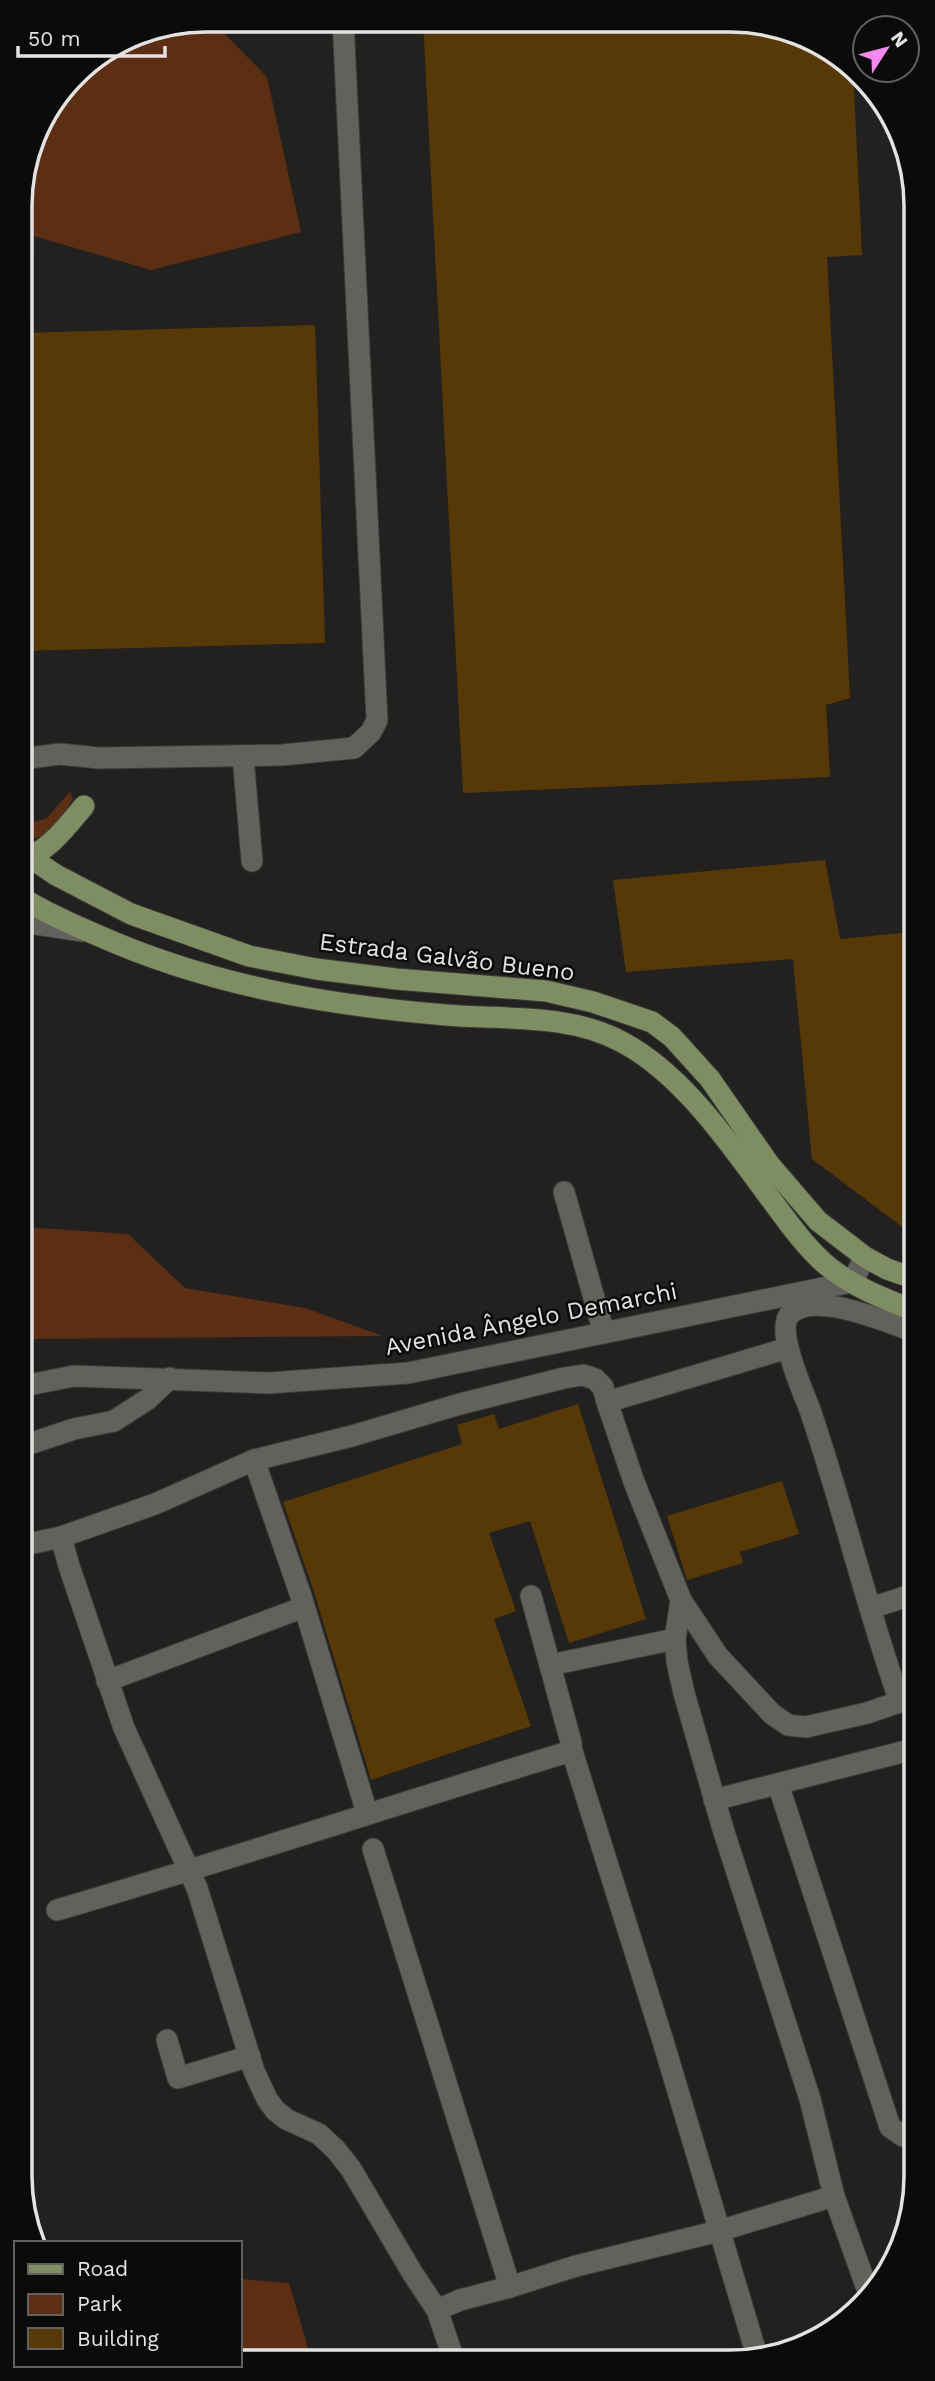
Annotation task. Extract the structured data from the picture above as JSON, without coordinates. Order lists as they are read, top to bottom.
{
  "streets": {
    "main road": ["Estrada Galvão Bueno"],
    "street": ["Avenida Ângelo Demarchi"]
  },
  "legend": ["Road", "Park", "Building"],
  "scale_bar": "50 m",
  "north": "top right"
}
